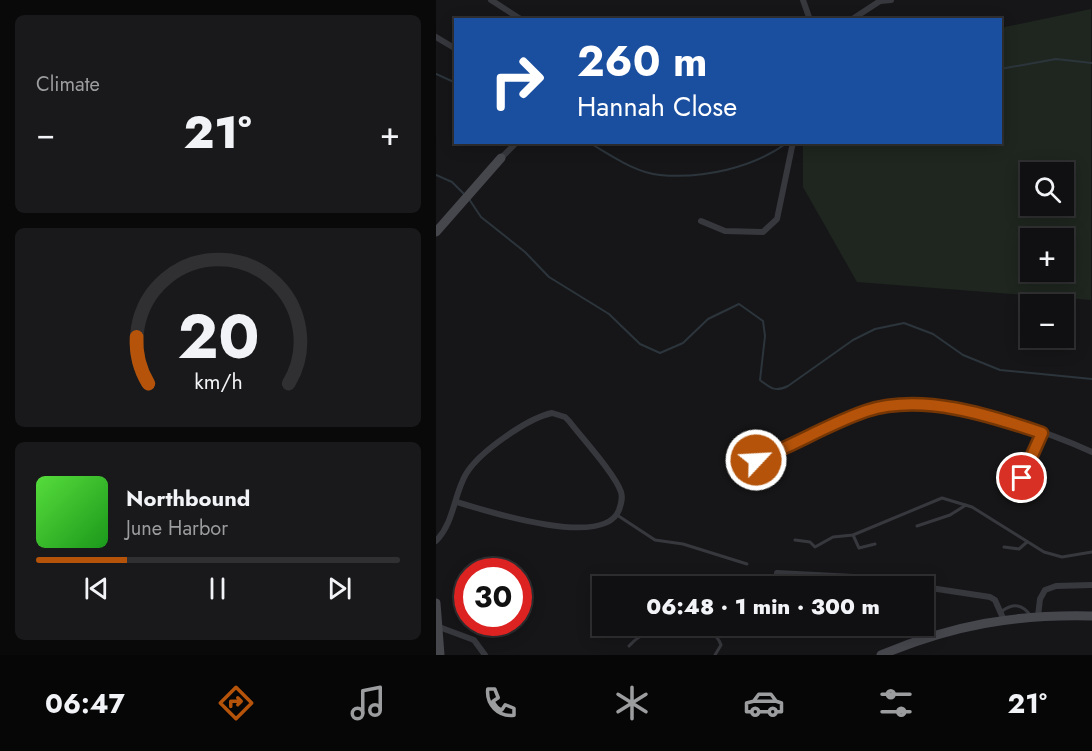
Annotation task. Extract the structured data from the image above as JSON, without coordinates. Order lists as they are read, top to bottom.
{
  "page": {
    "tile": "Climate",
    "turn": ["260 m", "Hannah Close"],
    "heat": ["−", "21°", "+"],
    "map_buttons": ["+", "−"],
    "song": ["Northbound", "June Harbor"],
    "limit": "30",
    "trip": "06:48 · 1 min · 300 m",
    "tabs": ["06:47", "21°"],
    "gauge": ["20", "km/h"]
  }
}
